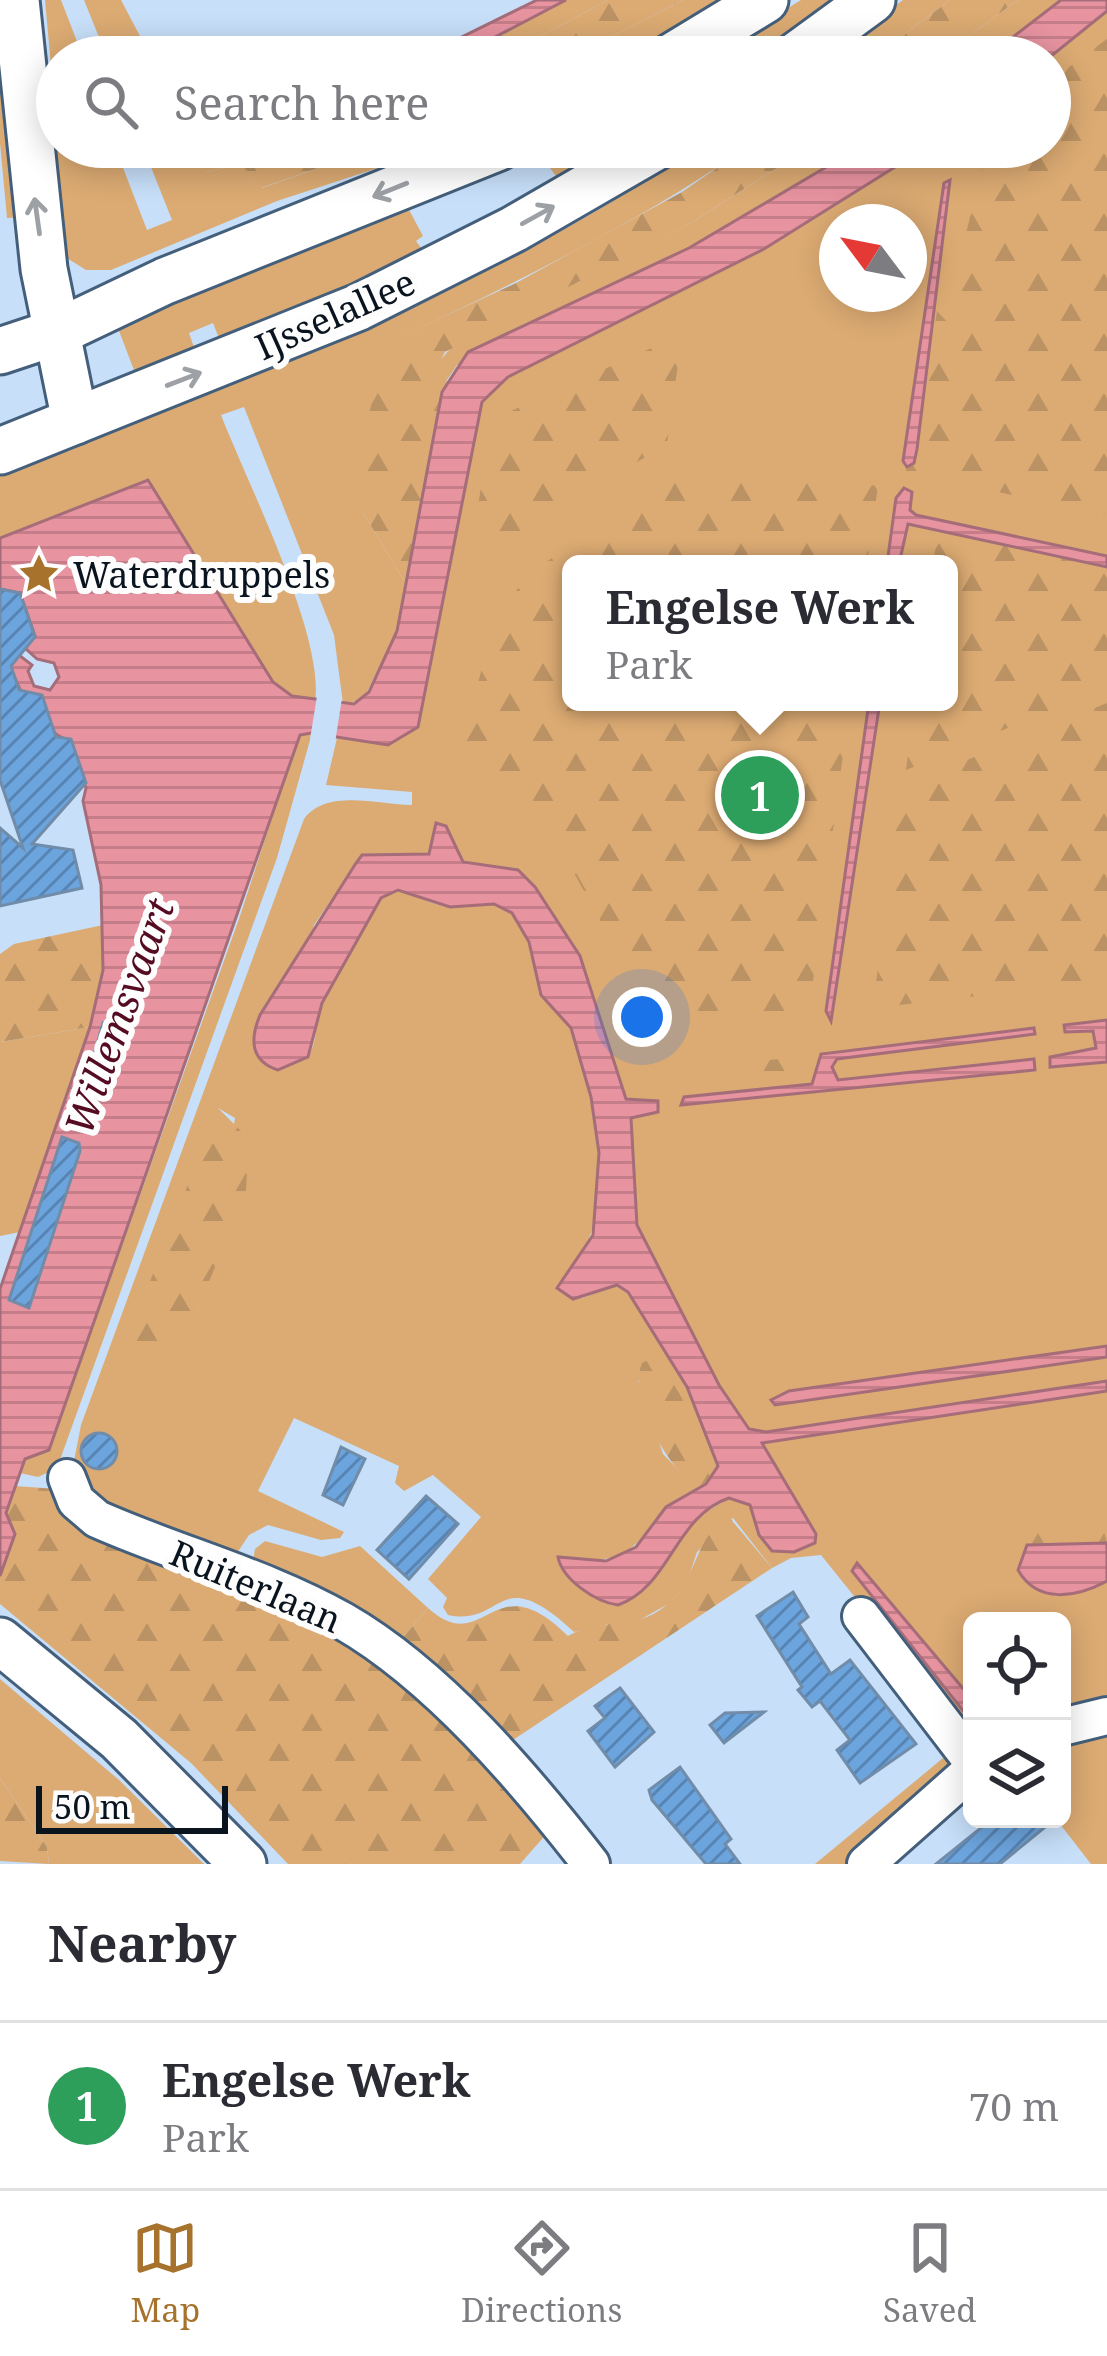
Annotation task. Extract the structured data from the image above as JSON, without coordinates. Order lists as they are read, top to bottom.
{
  "streets": {
    "main road": ["IJsselallee"],
    "street": ["Ruiterlaan"]
  },
  "water": ["Willemsvaart"],
  "places": {
    "place": ["Waterdruppels"]
  },
  "scale_bar": "50 m",
  "north": "top left",
  "page": {
    "search": "Search here",
    "popup": ["Engelse Werk", "Park"],
    "pins": "1",
    "scale": "50 m",
    "heading": "Nearby",
    "list": [
      {
        "mark": "1",
        "name": "Engelse Werk",
        "note": "Park",
        "value": "70 m"
      }
    ],
    "nav": ["Map", "Directions", "Saved"]
  }
}
